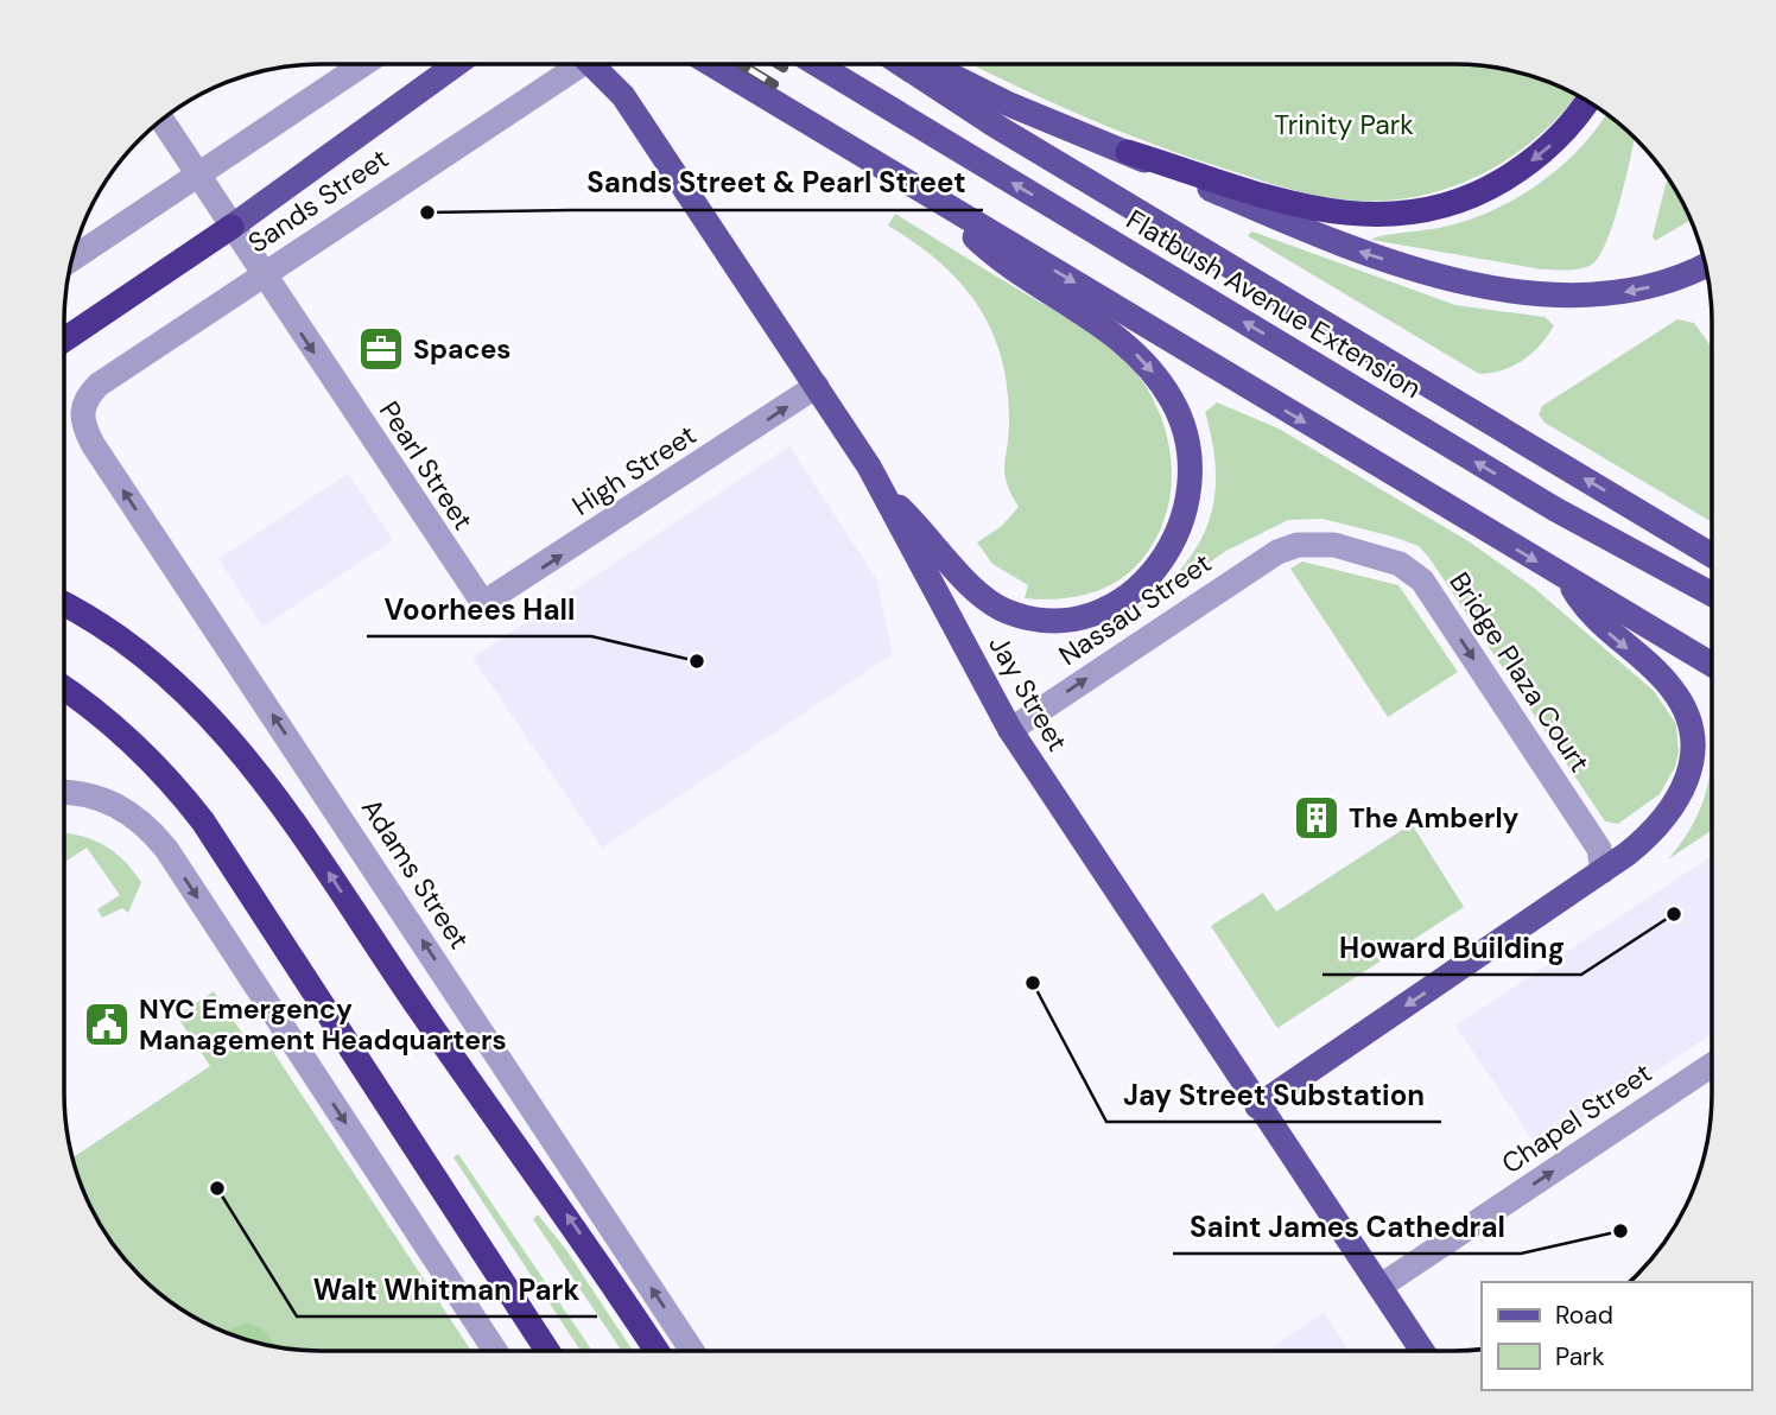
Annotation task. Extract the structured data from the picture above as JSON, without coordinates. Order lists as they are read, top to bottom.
{
  "streets": {
    "main road": ["Sands Street", "Flatbush Avenue Extension", "Jay Street"],
    "street": [
      "Pearl Street",
      "High Street",
      "Nassau Street",
      "Bridge Plaza Court",
      "Adams Street",
      "Chapel Street"
    ]
  },
  "crossings": [
    ["Sands Street", "Pearl Street"],
    ["Sands Street", "Adams Street"],
    ["Pearl Street", "High Street"],
    ["High Street", "Jay Street"],
    ["Nassau Street", "Bridge Plaza Court"],
    ["Nassau Street", "Jay Street"],
    ["Jay Street", "Chapel Street"]
  ],
  "one_way": [
    "Pearl Street",
    "High Street",
    "Nassau Street",
    "Bridge Plaza Court",
    "Chapel Street"
  ],
  "parks": ["Trinity Park"],
  "places": {
    "other": [
      "Sands Street & Pearl Street",
      "Voorhees Hall",
      "Howard Building",
      "Jay Street Substation",
      "Walt Whitman Park",
      "Saint James Cathedral"
    ],
    "office": ["Spaces"],
    "building": ["The Amberly"],
    "public building": ["NYC Emergency Management Headquarters"]
  },
  "legend": ["Road", "Park"]
}
